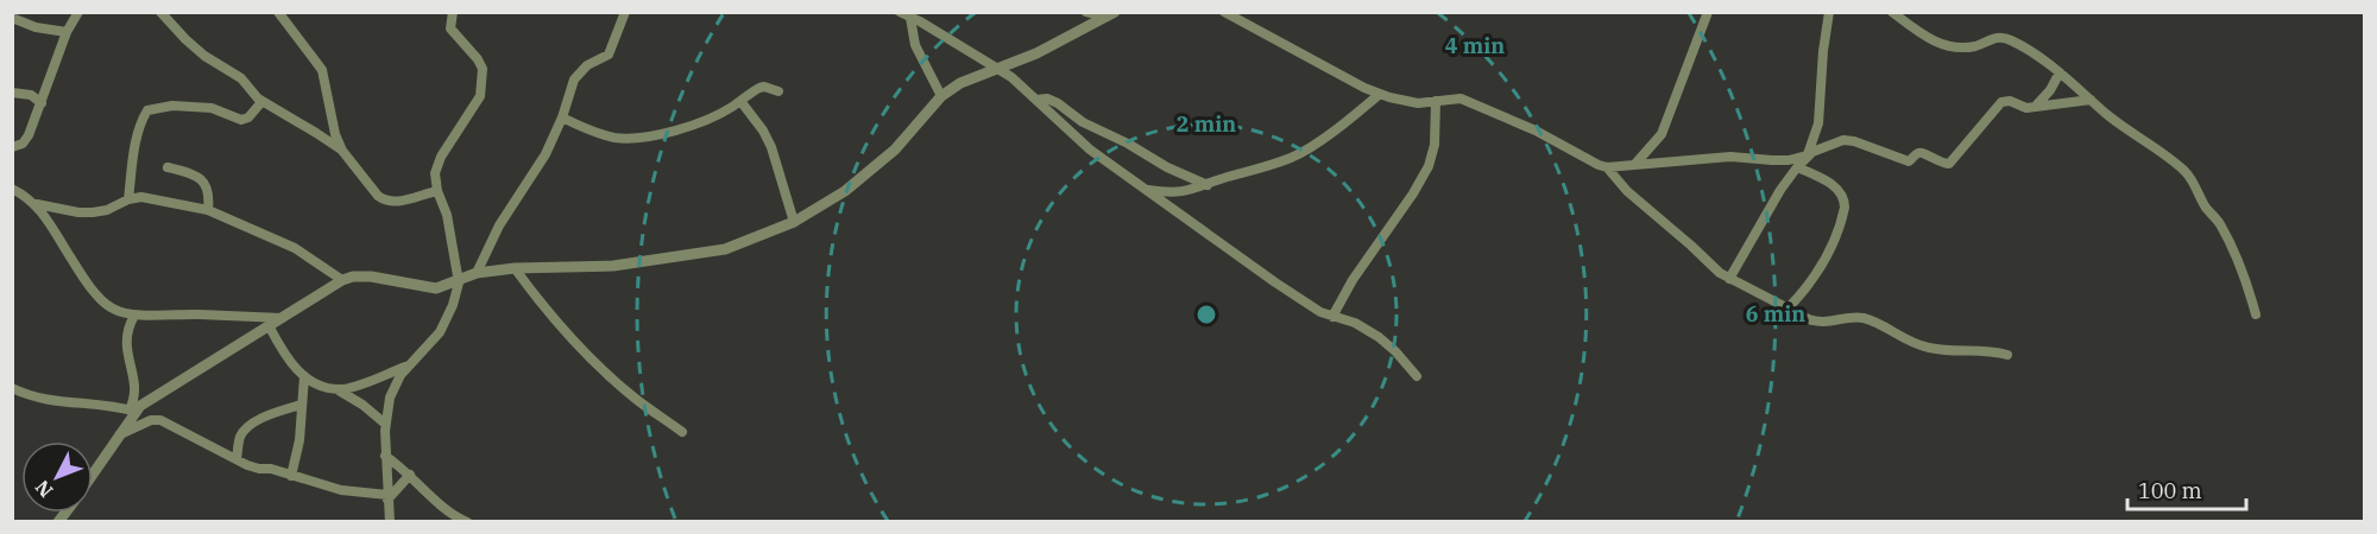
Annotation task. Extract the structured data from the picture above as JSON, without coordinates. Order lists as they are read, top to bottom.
{
  "scale_bar": "100 m",
  "north": "bottom left",
  "rings": ["4 min", "2 min", "6 min"]
}
